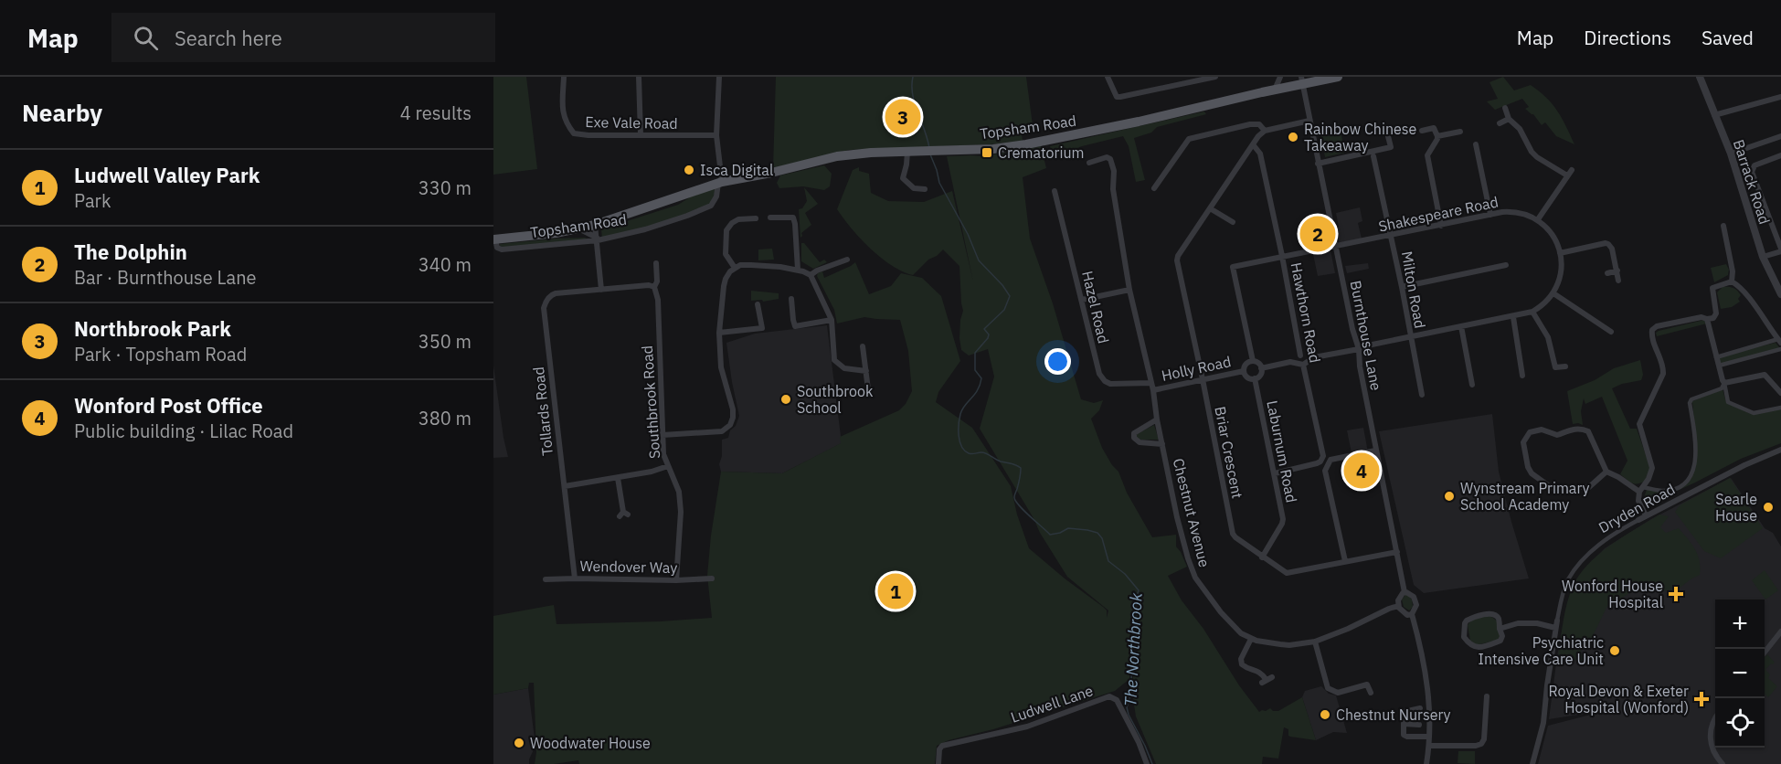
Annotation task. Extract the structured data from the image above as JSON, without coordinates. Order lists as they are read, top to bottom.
{
  "streets": {
    "main road": ["Topsham Road"],
    "street": [
      "Exe Vale Road",
      "Barrack Road",
      "Shakespeare Road",
      "Milton Road",
      "Hazel Road",
      "Hawthorn Road",
      "Burnthouse Lane",
      "Holly Road",
      "Southbrook Road",
      "Tollards Road",
      "Laburnum Road",
      "Briar Crescent",
      "Dryden Road",
      "Chestnut Avenue",
      "Wendover Way",
      "Ludwell Lane"
    ]
  },
  "crossings": [
    ["Topsham Road", "Burnthouse Lane"],
    ["Shakespeare Road", "Milton Road"],
    ["Shakespeare Road", "Hawthorn Road"],
    ["Shakespeare Road", "Burnthouse Lane"],
    ["Shakespeare Road", "Holly Road"],
    ["Shakespeare Road", "Laburnum Road"],
    ["Hazel Road", "Chestnut Avenue"],
    ["Hawthorn Road", "Laburnum Road"],
    ["Hawthorn Road", "Briar Crescent"],
    ["Burnthouse Lane", "Briar Crescent"],
    ["Burnthouse Lane", "Chestnut Avenue"],
    ["Holly Road", "Laburnum Road"],
    ["Holly Road", "Briar Crescent"],
    ["Holly Road", "Chestnut Avenue"],
    ["Southbrook Road", "Wendover Way"],
    ["Tollards Road", "Wendover Way"],
    ["Laburnum Road", "Briar Crescent"]
  ],
  "water": ["The Northbrook"],
  "places": {
    "other": [
      "Rainbow Chinese Takeaway",
      "Isca Digital",
      "Southbrook School",
      "Wynstream Primary School Academy",
      "Searle House",
      "Psychiatric Intensive Care Unit",
      "Chestnut Nursery",
      "Woodwater House"
    ],
    "transit": ["Crematorium"],
    "health": ["Wonford House Hospital", "Royal Devon & Exeter Hospital (Wonford)"]
  },
  "page": {
    "header": "Map",
    "search": "Search here",
    "nav": ["Map", "Directions", "Saved"],
    "heading": ["Nearby", "4 results"],
    "pins": [
      "3",
      "2",
      "4",
      "1"
    ],
    "list": [
      {
        "mark": "1",
        "name": "Ludwell Valley Park",
        "note": "Park",
        "value": "330 m"
      },
      {
        "mark": "2",
        "name": "The Dolphin",
        "note": "Bar · Burnthouse Lane",
        "value": "340 m"
      },
      {
        "mark": "3",
        "name": "Northbrook Park",
        "note": "Park · Topsham Road",
        "value": "350 m"
      },
      {
        "mark": "4",
        "name": "Wonford Post Office",
        "note": "Public building · Lilac Road",
        "value": "380 m"
      }
    ],
    "map_buttons": ["+", "−"]
  }
}
